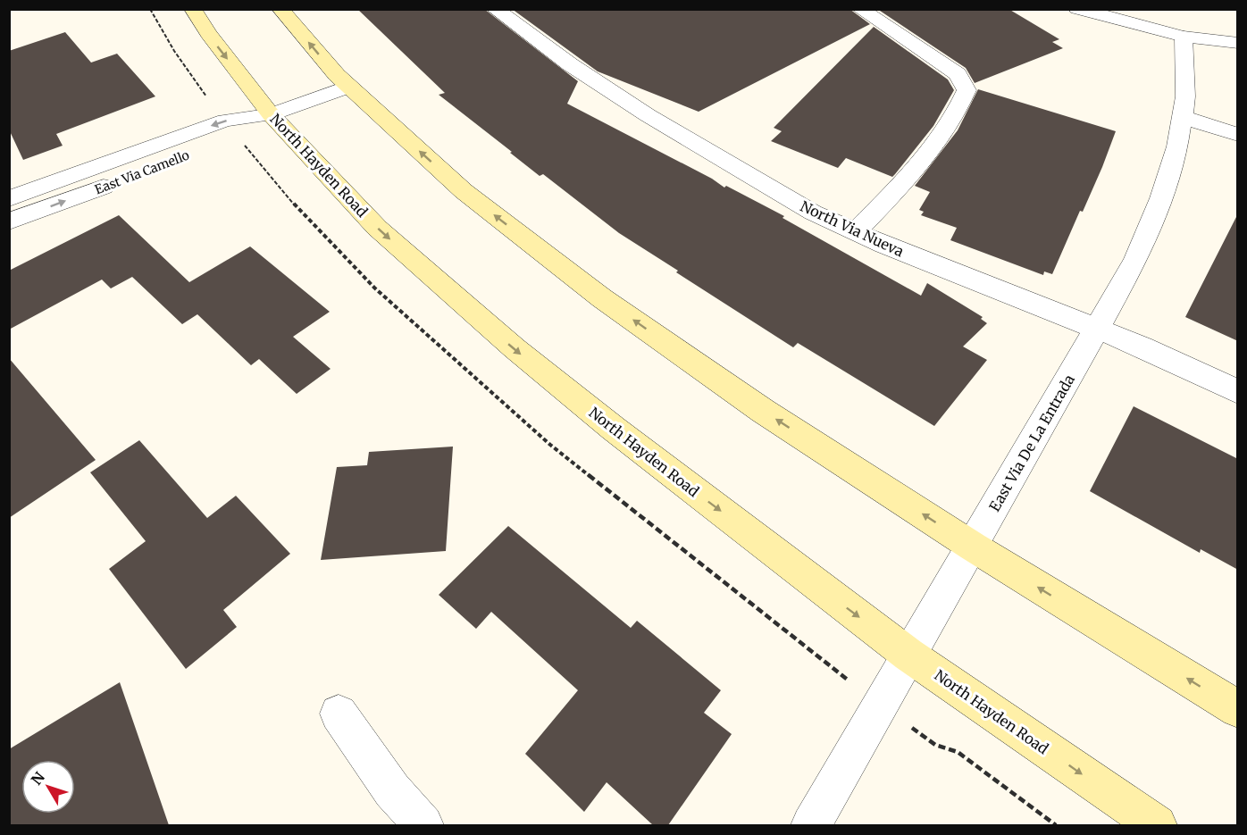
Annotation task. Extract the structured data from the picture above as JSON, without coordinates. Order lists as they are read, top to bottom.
{
  "streets": {
    "main road": ["North Hayden Road"],
    "street": ["East Via Camello", "North Via Nueva", "East Via De La Entrada"]
  },
  "crossings": [
    ["North Hayden Road", "East Via Camello"],
    ["North Hayden Road", "East Via De La Entrada"],
    ["North Via Nueva", "East Via De La Entrada"]
  ],
  "north": "top left"
}
